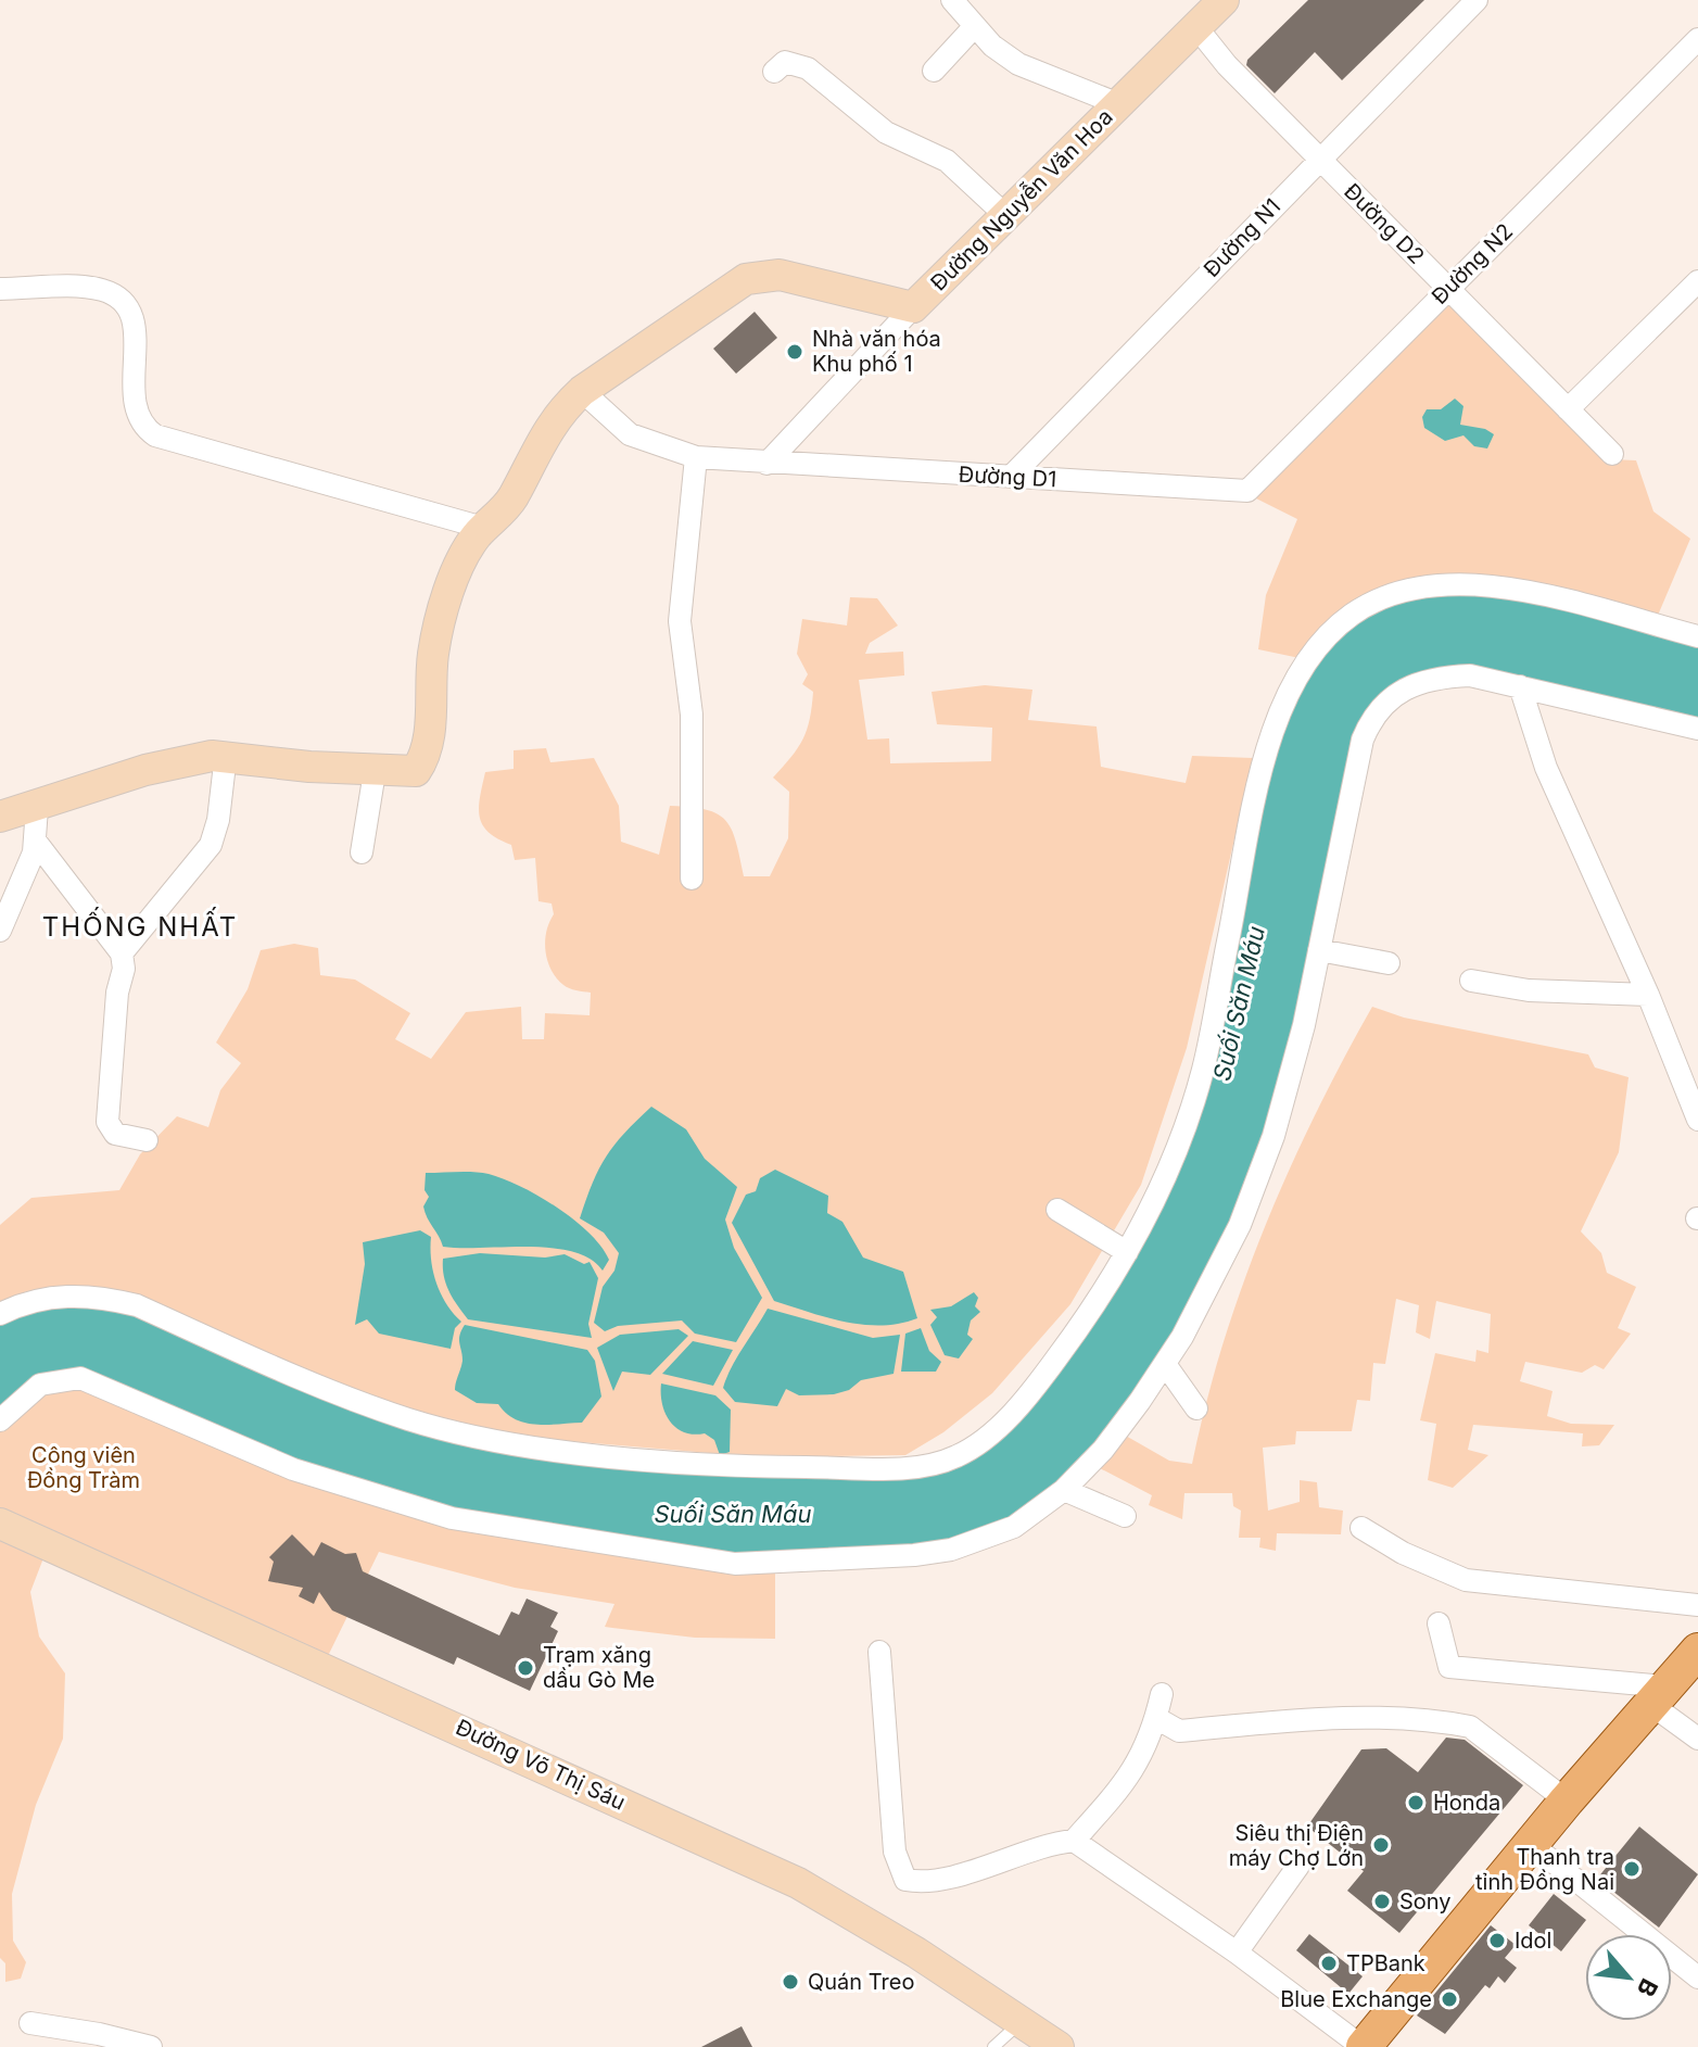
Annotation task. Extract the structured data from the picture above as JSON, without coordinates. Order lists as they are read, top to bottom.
{
  "streets": {
    "street": [
      "Đường Nguyễn Văn Hoa",
      "Đường D2",
      "Đường N1",
      "Đường N2",
      "Đường D1",
      "Đường Võ Thị Sáu"
    ]
  },
  "crossings": [
    ["Đường Nguyễn Văn Hoa", "Đường D2"],
    ["Đường Nguyễn Văn Hoa", "Đường D1"],
    ["Đường D2", "Đường N1"],
    ["Đường D2", "Đường N2"],
    ["Đường N1", "Đường D1"],
    ["Đường N2", "Đường D1"]
  ],
  "districts": ["THỐNG NHẤT"],
  "water": ["Suối Săn Máu"],
  "parks": ["Công viên Đồng Tràm"],
  "places": [
    "Nhà văn hóa Khu phố 1",
    "Trạm xăng dầu Gò Me",
    "Honda",
    "Siêu thị Điện máy Chợ Lớn",
    "Thanh tra tỉnh Đồng Nai",
    "Sony",
    "Idol",
    "TPBank",
    "Quán Treo",
    "Blue Exchange"
  ],
  "north": "bottom right"
}
